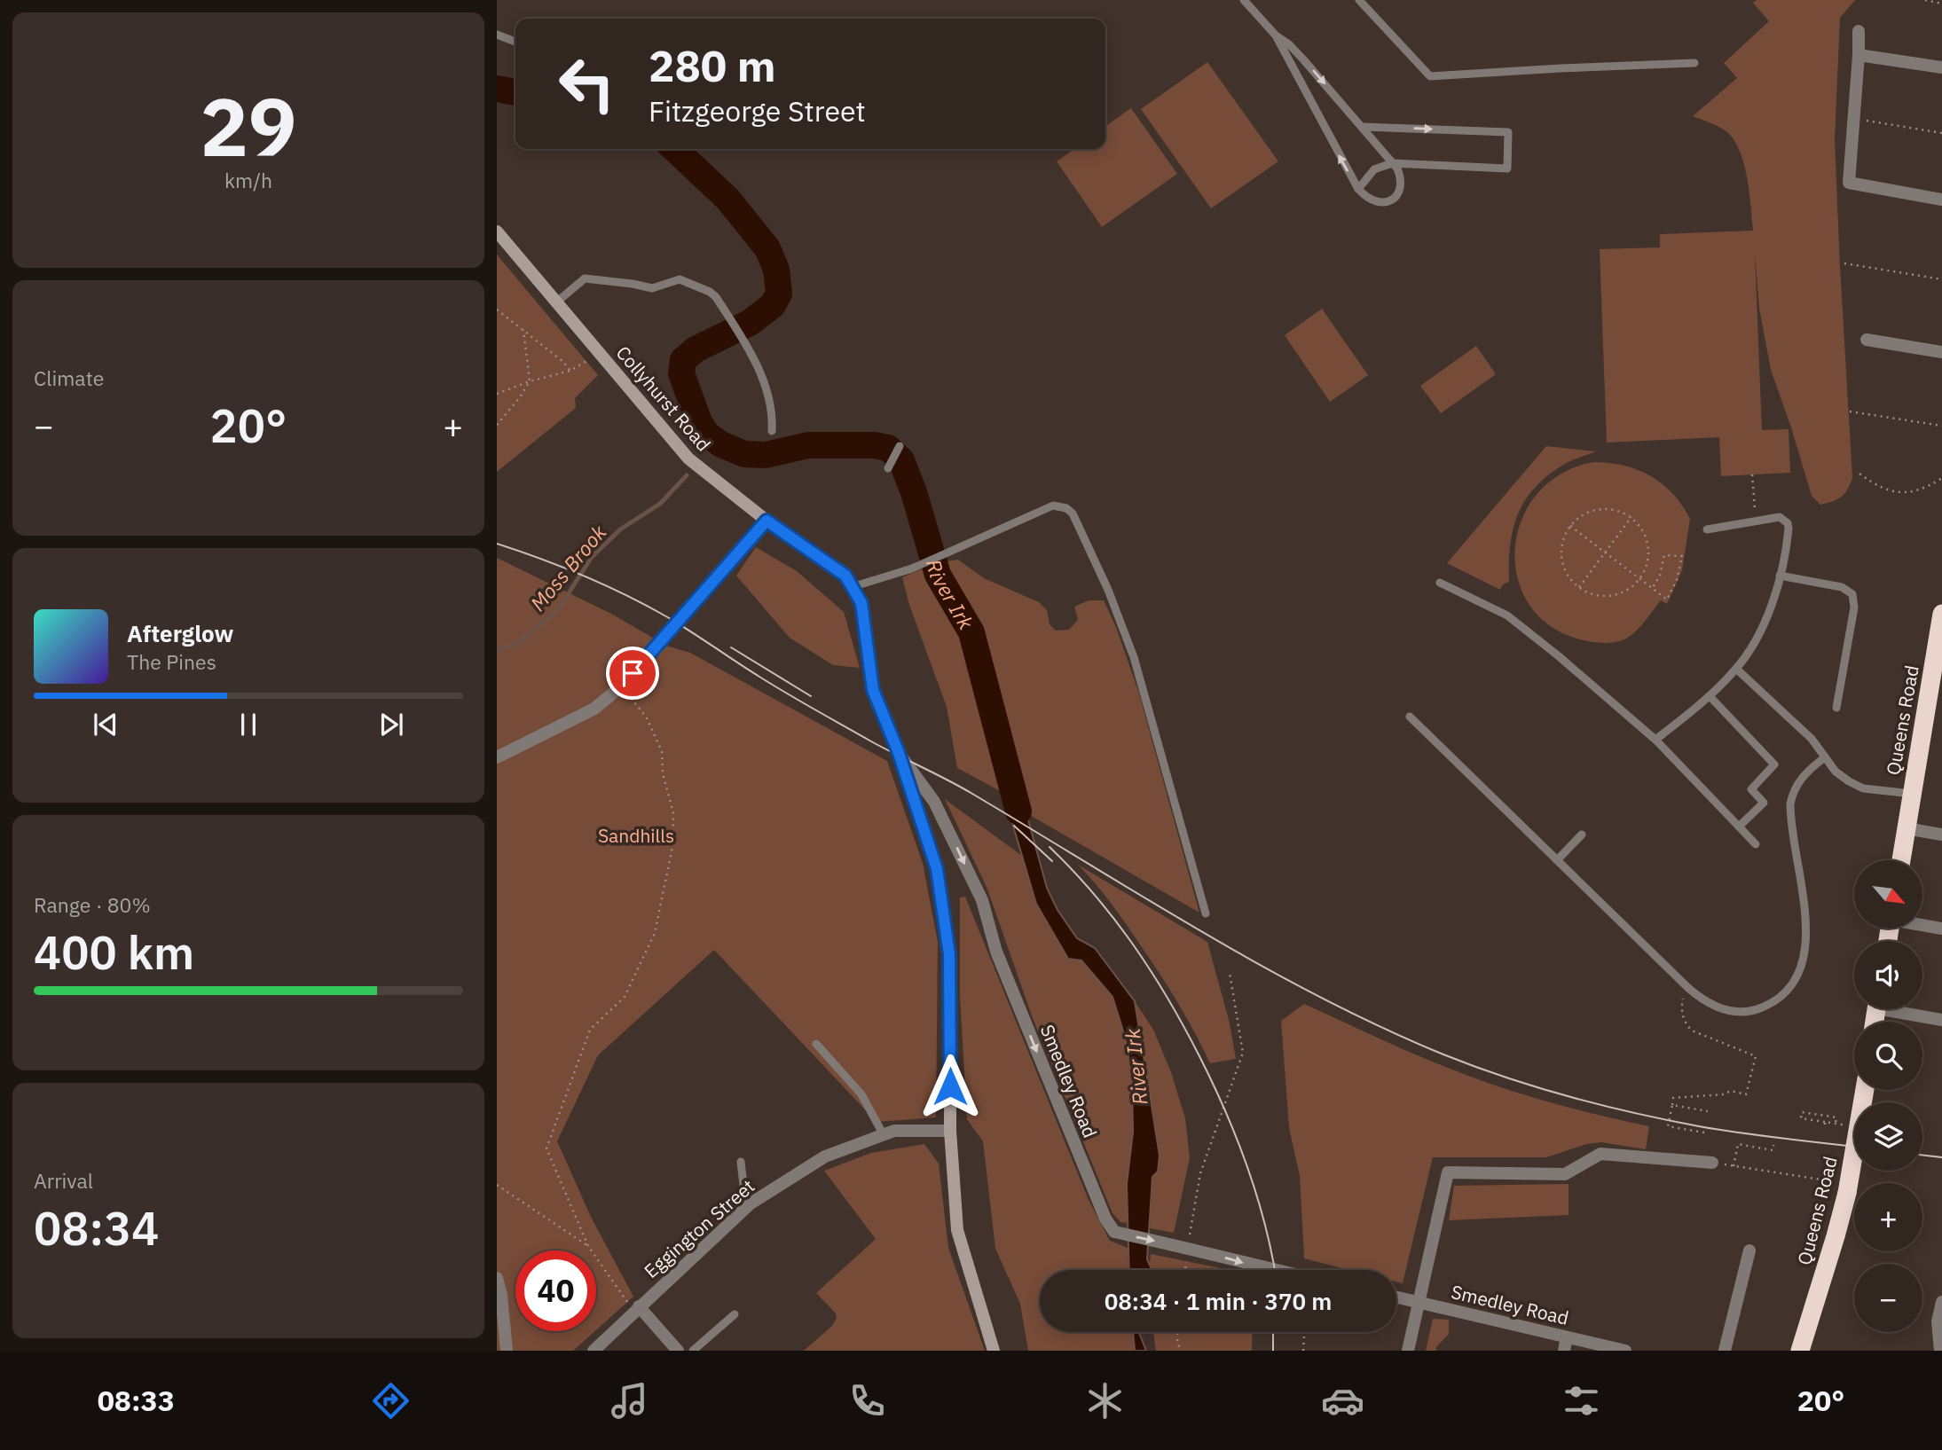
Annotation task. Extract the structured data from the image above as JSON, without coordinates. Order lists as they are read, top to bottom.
{
  "streets": {
    "highway": ["Queens Road"],
    "street": ["Collyhurst Road", "Smedley Road", "Eggington Street"]
  },
  "crossings": [
    ["Collyhurst Road", "Smedley Road"],
    ["Collyhurst Road", "Eggington Street"]
  ],
  "one_way": ["Smedley Road"],
  "water": ["Moss Brook", "River Irk"],
  "parks": ["Sandhills"],
  "north": "bottom right",
  "page": {
    "tile": [
      ["29", "km/h"],
      "Climate",
      ["Range · 80%", "400 km"],
      ["Arrival", "08:34"]
    ],
    "turn": ["280 m", "Fitzgeorge Street"],
    "heat": ["−", "20°", "+"],
    "song": ["Afterglow", "The Pines"],
    "map_buttons": ["+", "−"],
    "limit": "40",
    "trip": "08:34 · 1 min · 370 m",
    "tabs": ["08:33", "20°"]
  }
}
